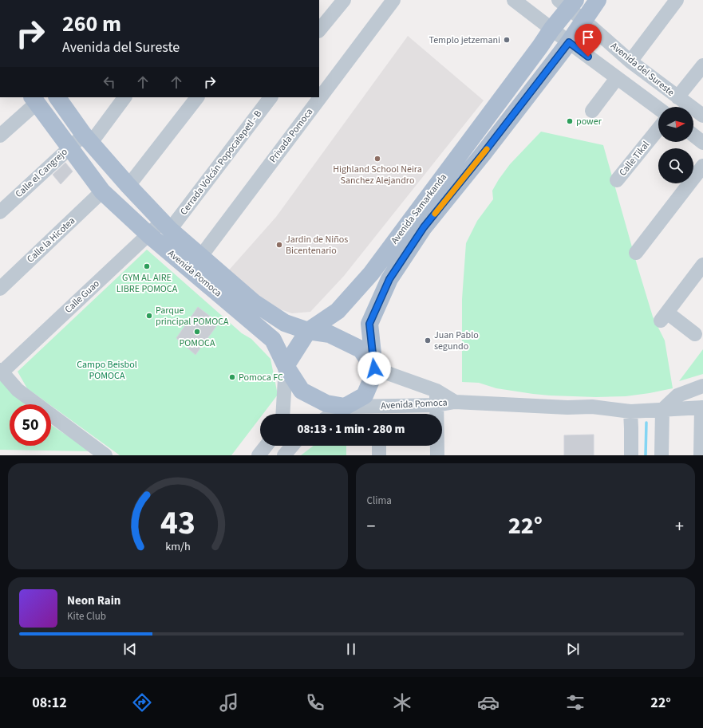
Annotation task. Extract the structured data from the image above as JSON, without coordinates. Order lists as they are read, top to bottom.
{
  "streets": {
    "main road": ["Avenida Samarkanda", "Avenida Pomoca"],
    "street": [
      "Avenida del Sureste",
      "Privada Pomoca",
      "Calle Tikal",
      "Cerrada Volcán Popocatepetl - B",
      "Calle el Cangrejo",
      "Calle la Hicotea",
      "Calle Guao"
    ]
  },
  "crossings": [
    ["Avenida del Sureste", "Avenida Samarkanda"],
    ["Privada Pomoca", "Avenida Pomoca"],
    ["Cerrada Volcán Popocatepetl - B", "Avenida Pomoca"],
    ["Cerrada Volcán Popocatepetl - B", "Calle Guao"],
    ["Calle el Cangrejo", "Avenida Pomoca"],
    ["Avenida Samarkanda", "Avenida Pomoca"],
    ["Calle la Hicotea", "Avenida Pomoca"],
    ["Avenida Pomoca", "Calle Guao"]
  ],
  "parks": ["Campo Beisbol POMOCA"],
  "places": [
    "Templo jetzemani",
    "power",
    "Highland School Neira Sanchez Alejandro",
    "Jardin de Niños Bicentenario",
    "GYM AL AIRE LIBRE POMOCA",
    "Parque principal POMOCA",
    "POMOCA",
    "Juan Pablo segundo",
    "Pomoca FC"
  ],
  "north": "right",
  "page": {
    "turn": ["260 m", "Avenida del Sureste"],
    "limit": "50",
    "trip": "08:13 · 1 min · 280 m",
    "tile": "Clima",
    "heat": ["−", "22°", "+"],
    "song": ["Neon Rain", "Kite Club"],
    "tabs": ["08:12", "22°"],
    "gauge": ["43", "km/h"]
  }
}
